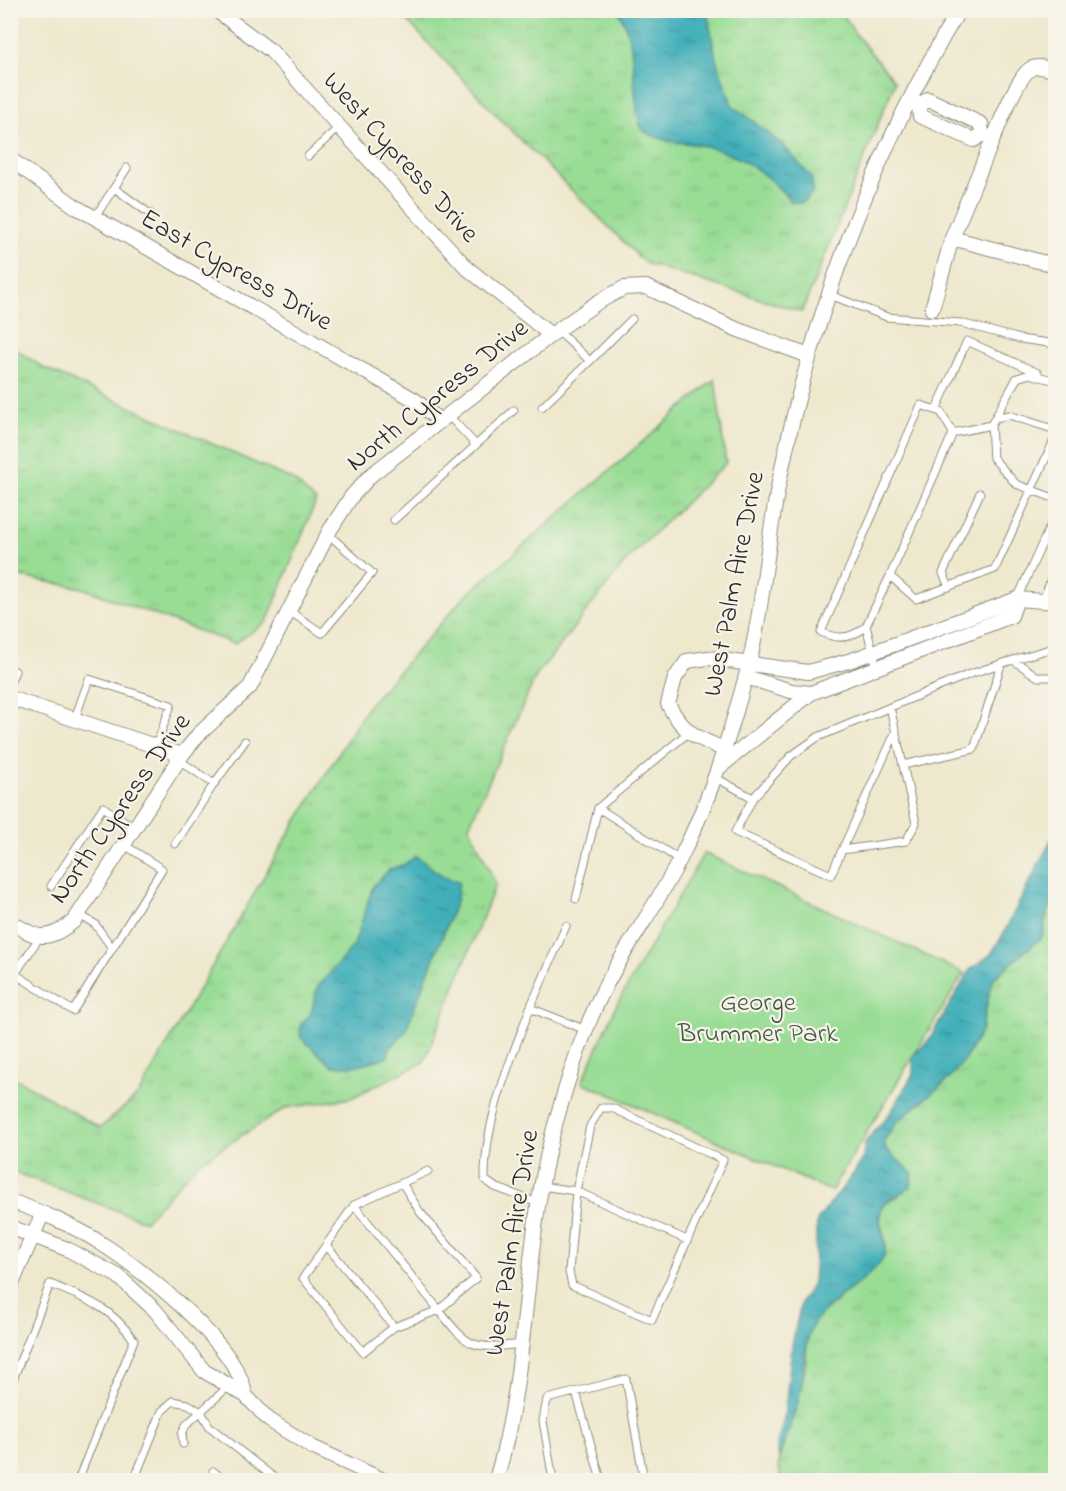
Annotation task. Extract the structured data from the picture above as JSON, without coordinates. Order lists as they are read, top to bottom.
{
  "streets": {
    "street": [
      "West Cypress Drive",
      "East Cypress Drive",
      "North Cypress Drive",
      "West Palm Aire Drive"
    ]
  },
  "crossings": [
    ["West Cypress Drive", "North Cypress Drive"],
    ["East Cypress Drive", "North Cypress Drive"],
    ["North Cypress Drive", "West Palm Aire Drive"]
  ],
  "parks": ["George Brummer Park"]
}
